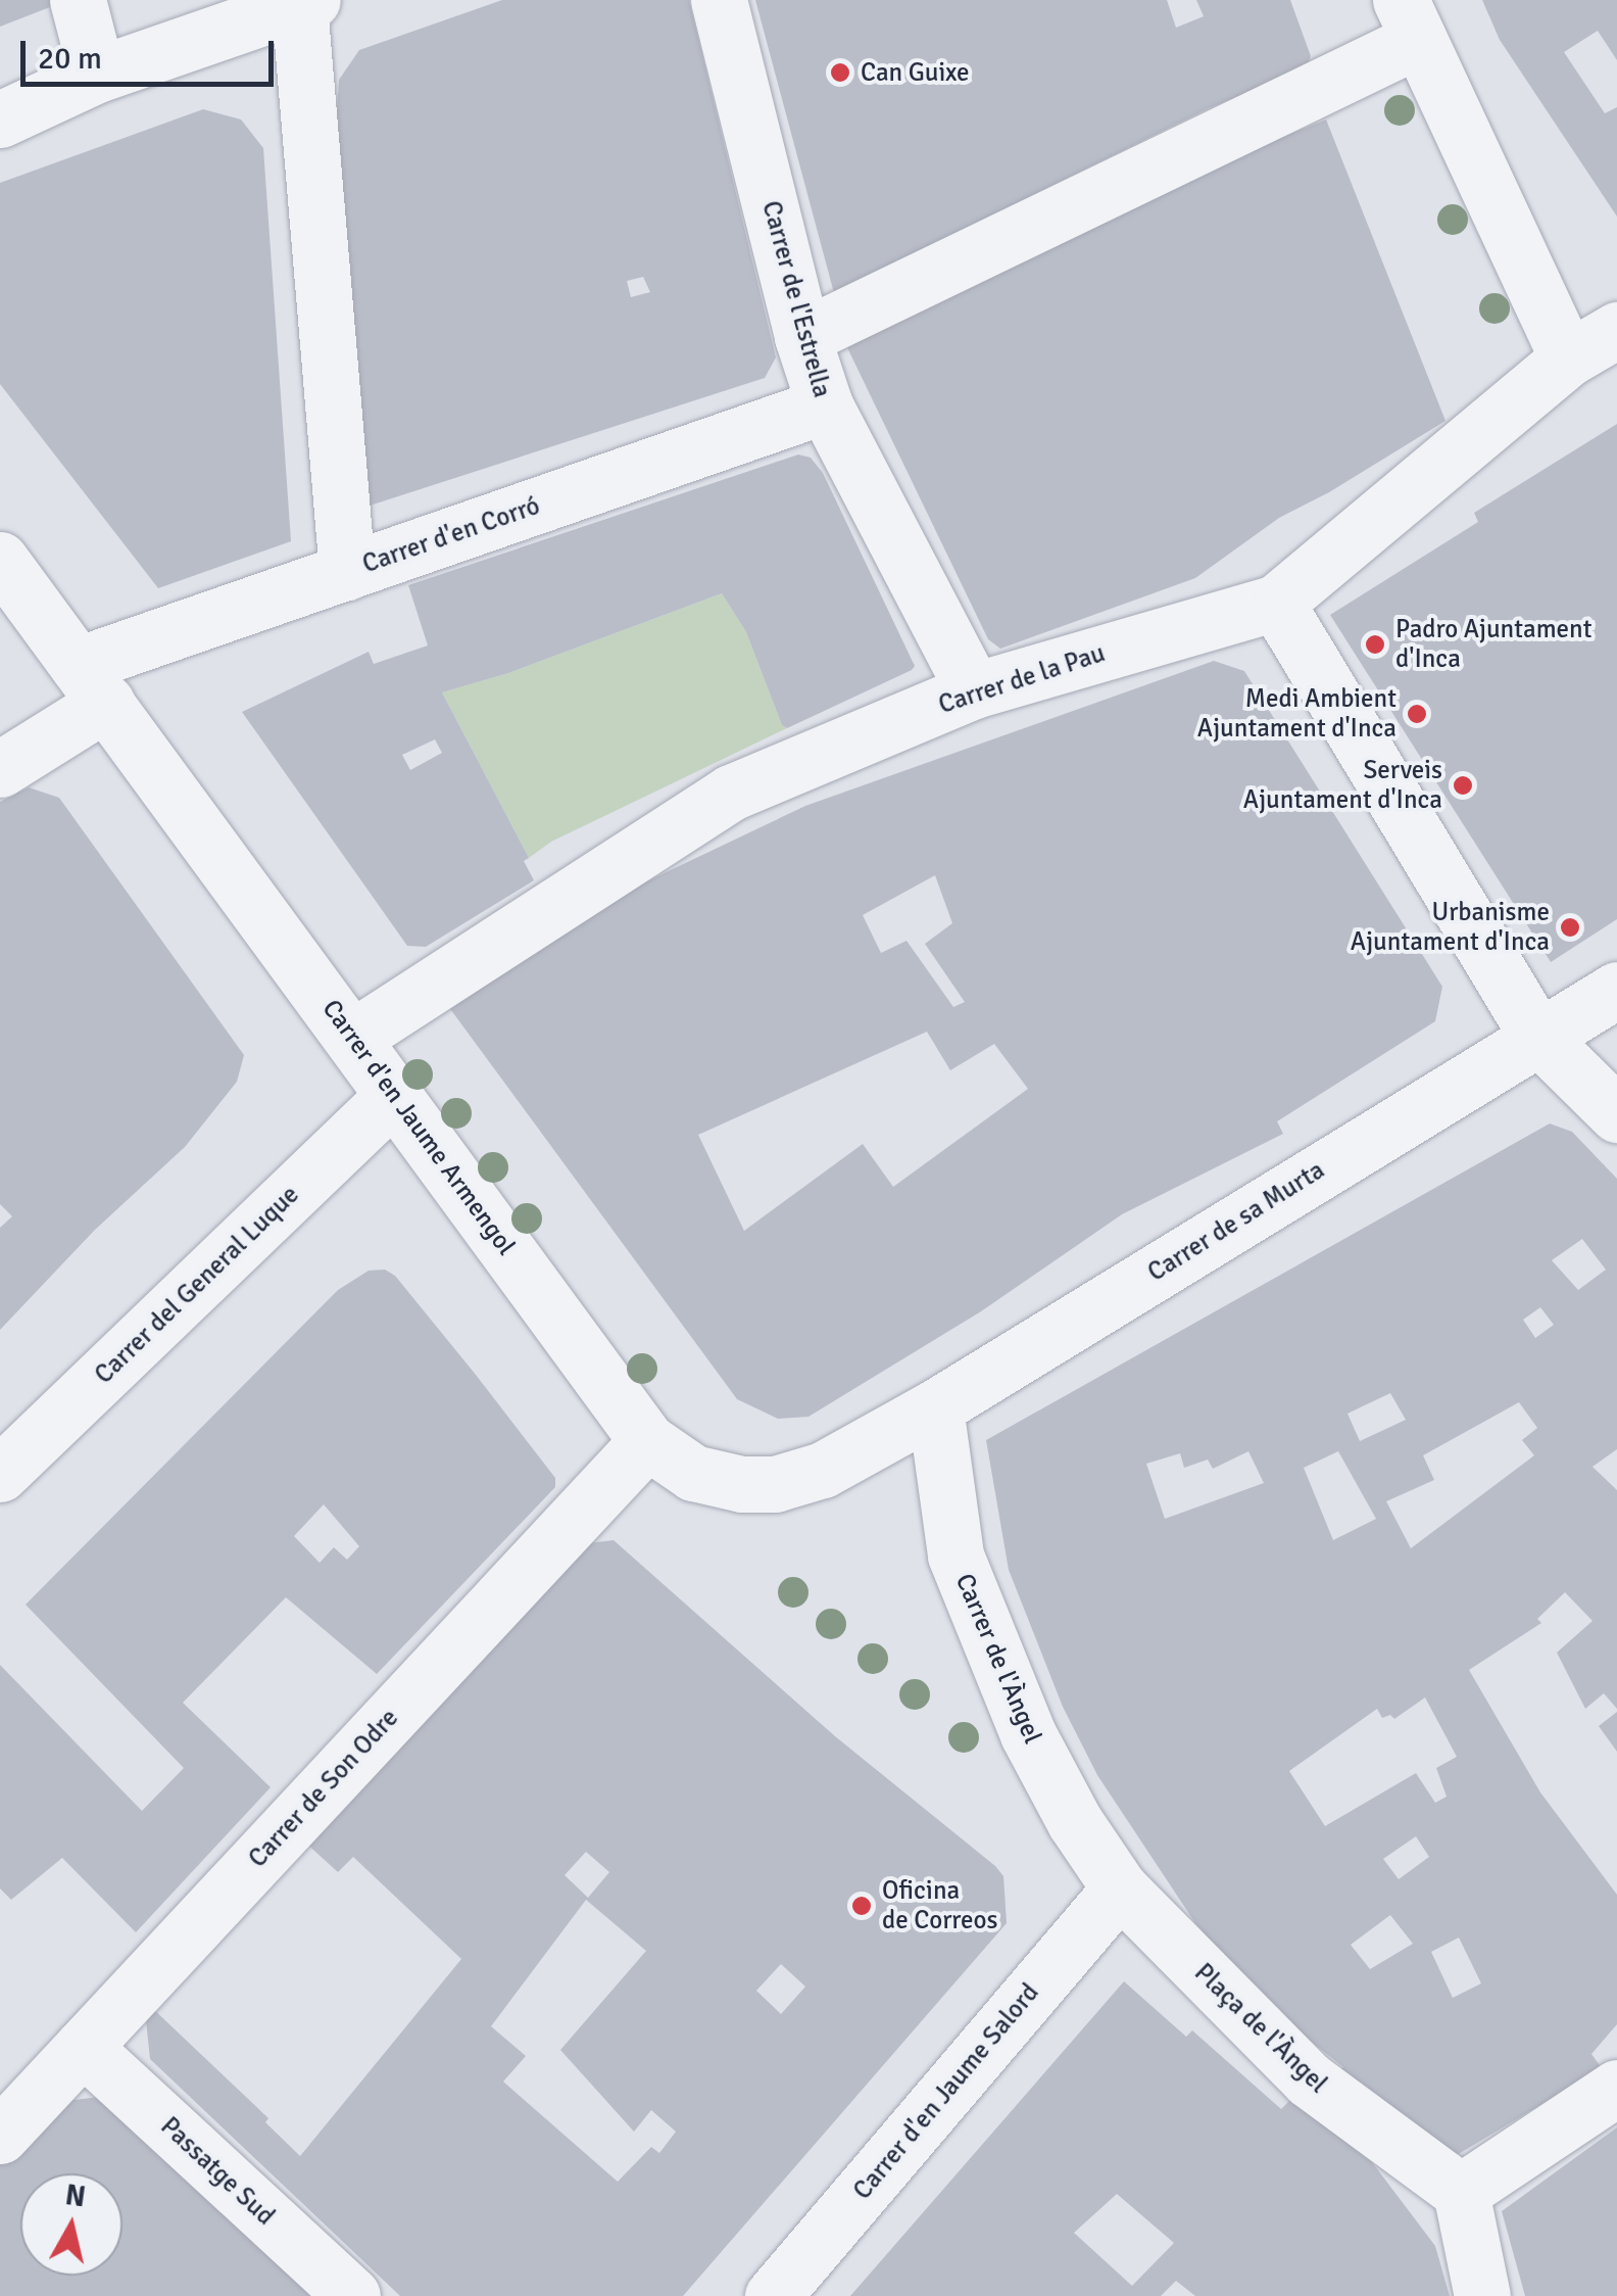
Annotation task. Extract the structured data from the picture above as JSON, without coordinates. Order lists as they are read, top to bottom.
{
  "streets": {
    "street": [
      "Carrer de l'Estrella",
      "Carrer d'en Corró",
      "Carrer de la Pau",
      "Carrer d'en Jaume Armengol",
      "Carrer de sa Murta",
      "Carrer del General Luque",
      "Carrer de l'Àngel",
      "Carrer de Son Odre",
      "Plaça de l'Àngel",
      "Carrer d'en Jaume Salord",
      "Passatge Sud"
    ]
  },
  "crossings": [
    ["Carrer de l'Estrella", "Carrer d'en Corró"],
    ["Carrer de l'Estrella", "Carrer de la Pau"],
    ["Carrer d'en Corró", "Carrer d'en Jaume Armengol"],
    ["Carrer de la Pau", "Carrer d'en Jaume Armengol"],
    ["Carrer d'en Jaume Armengol", "Carrer de sa Murta"],
    ["Carrer d'en Jaume Armengol", "Carrer del General Luque"],
    ["Carrer d'en Jaume Armengol", "Carrer de l'Àngel"],
    ["Carrer d'en Jaume Armengol", "Carrer de Son Odre"],
    ["Carrer de sa Murta", "Carrer de l'Àngel"],
    ["Carrer de l'Àngel", "Plaça de l'Àngel"],
    ["Carrer de l'Àngel", "Carrer d'en Jaume Salord"],
    ["Carrer de Son Odre", "Passatge Sud"],
    ["Plaça de l'Àngel", "Carrer d'en Jaume Salord"]
  ],
  "places": [
    "Can Guixe",
    "Padro Ajuntament d'Inca",
    "Medi Ambient Ajuntament d'Inca",
    "Serveis Ajuntament d'Inca",
    "Urbanisme Ajuntament d'Inca",
    "Oficina de Correos"
  ],
  "scale_bar": "20 m",
  "north": "top"
}
